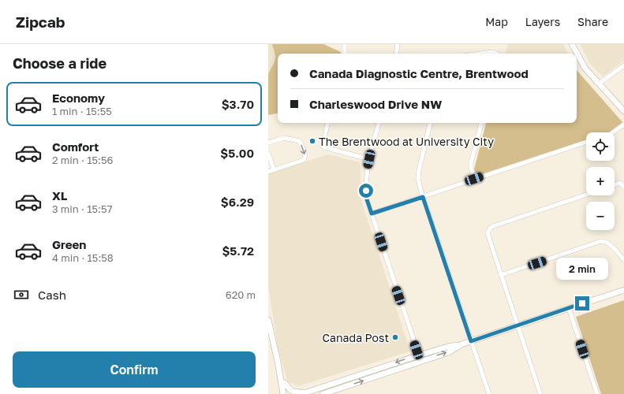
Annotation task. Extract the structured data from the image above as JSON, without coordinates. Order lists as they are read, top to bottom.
{
  "places": ["The Brentwood at University City", "Canada Post"],
  "page": {
    "header": "Zipcab",
    "nav": ["Map", "Layers", "Share"],
    "heading": "Choose a ride",
    "banner": ["Canada Diagnostic Centre, Brentwood", "Charleswood Drive NW"],
    "list": [
      {
        "name": "Economy",
        "note": "1 min · 15:55",
        "value": "$3.70"
      },
      {
        "name": "Comfort",
        "note": "2 min · 15:56",
        "value": "$5.00"
      },
      {
        "name": "XL",
        "note": "3 min · 15:57",
        "value": "$6.29"
      },
      {
        "name": "Green",
        "note": "4 min · 15:58",
        "value": "$5.72"
      }
    ],
    "map_buttons": ["+", "−"],
    "bubble": "2 min",
    "pay": ["Cash", "620 m"],
    "buttons": "Confirm"
  }
}
